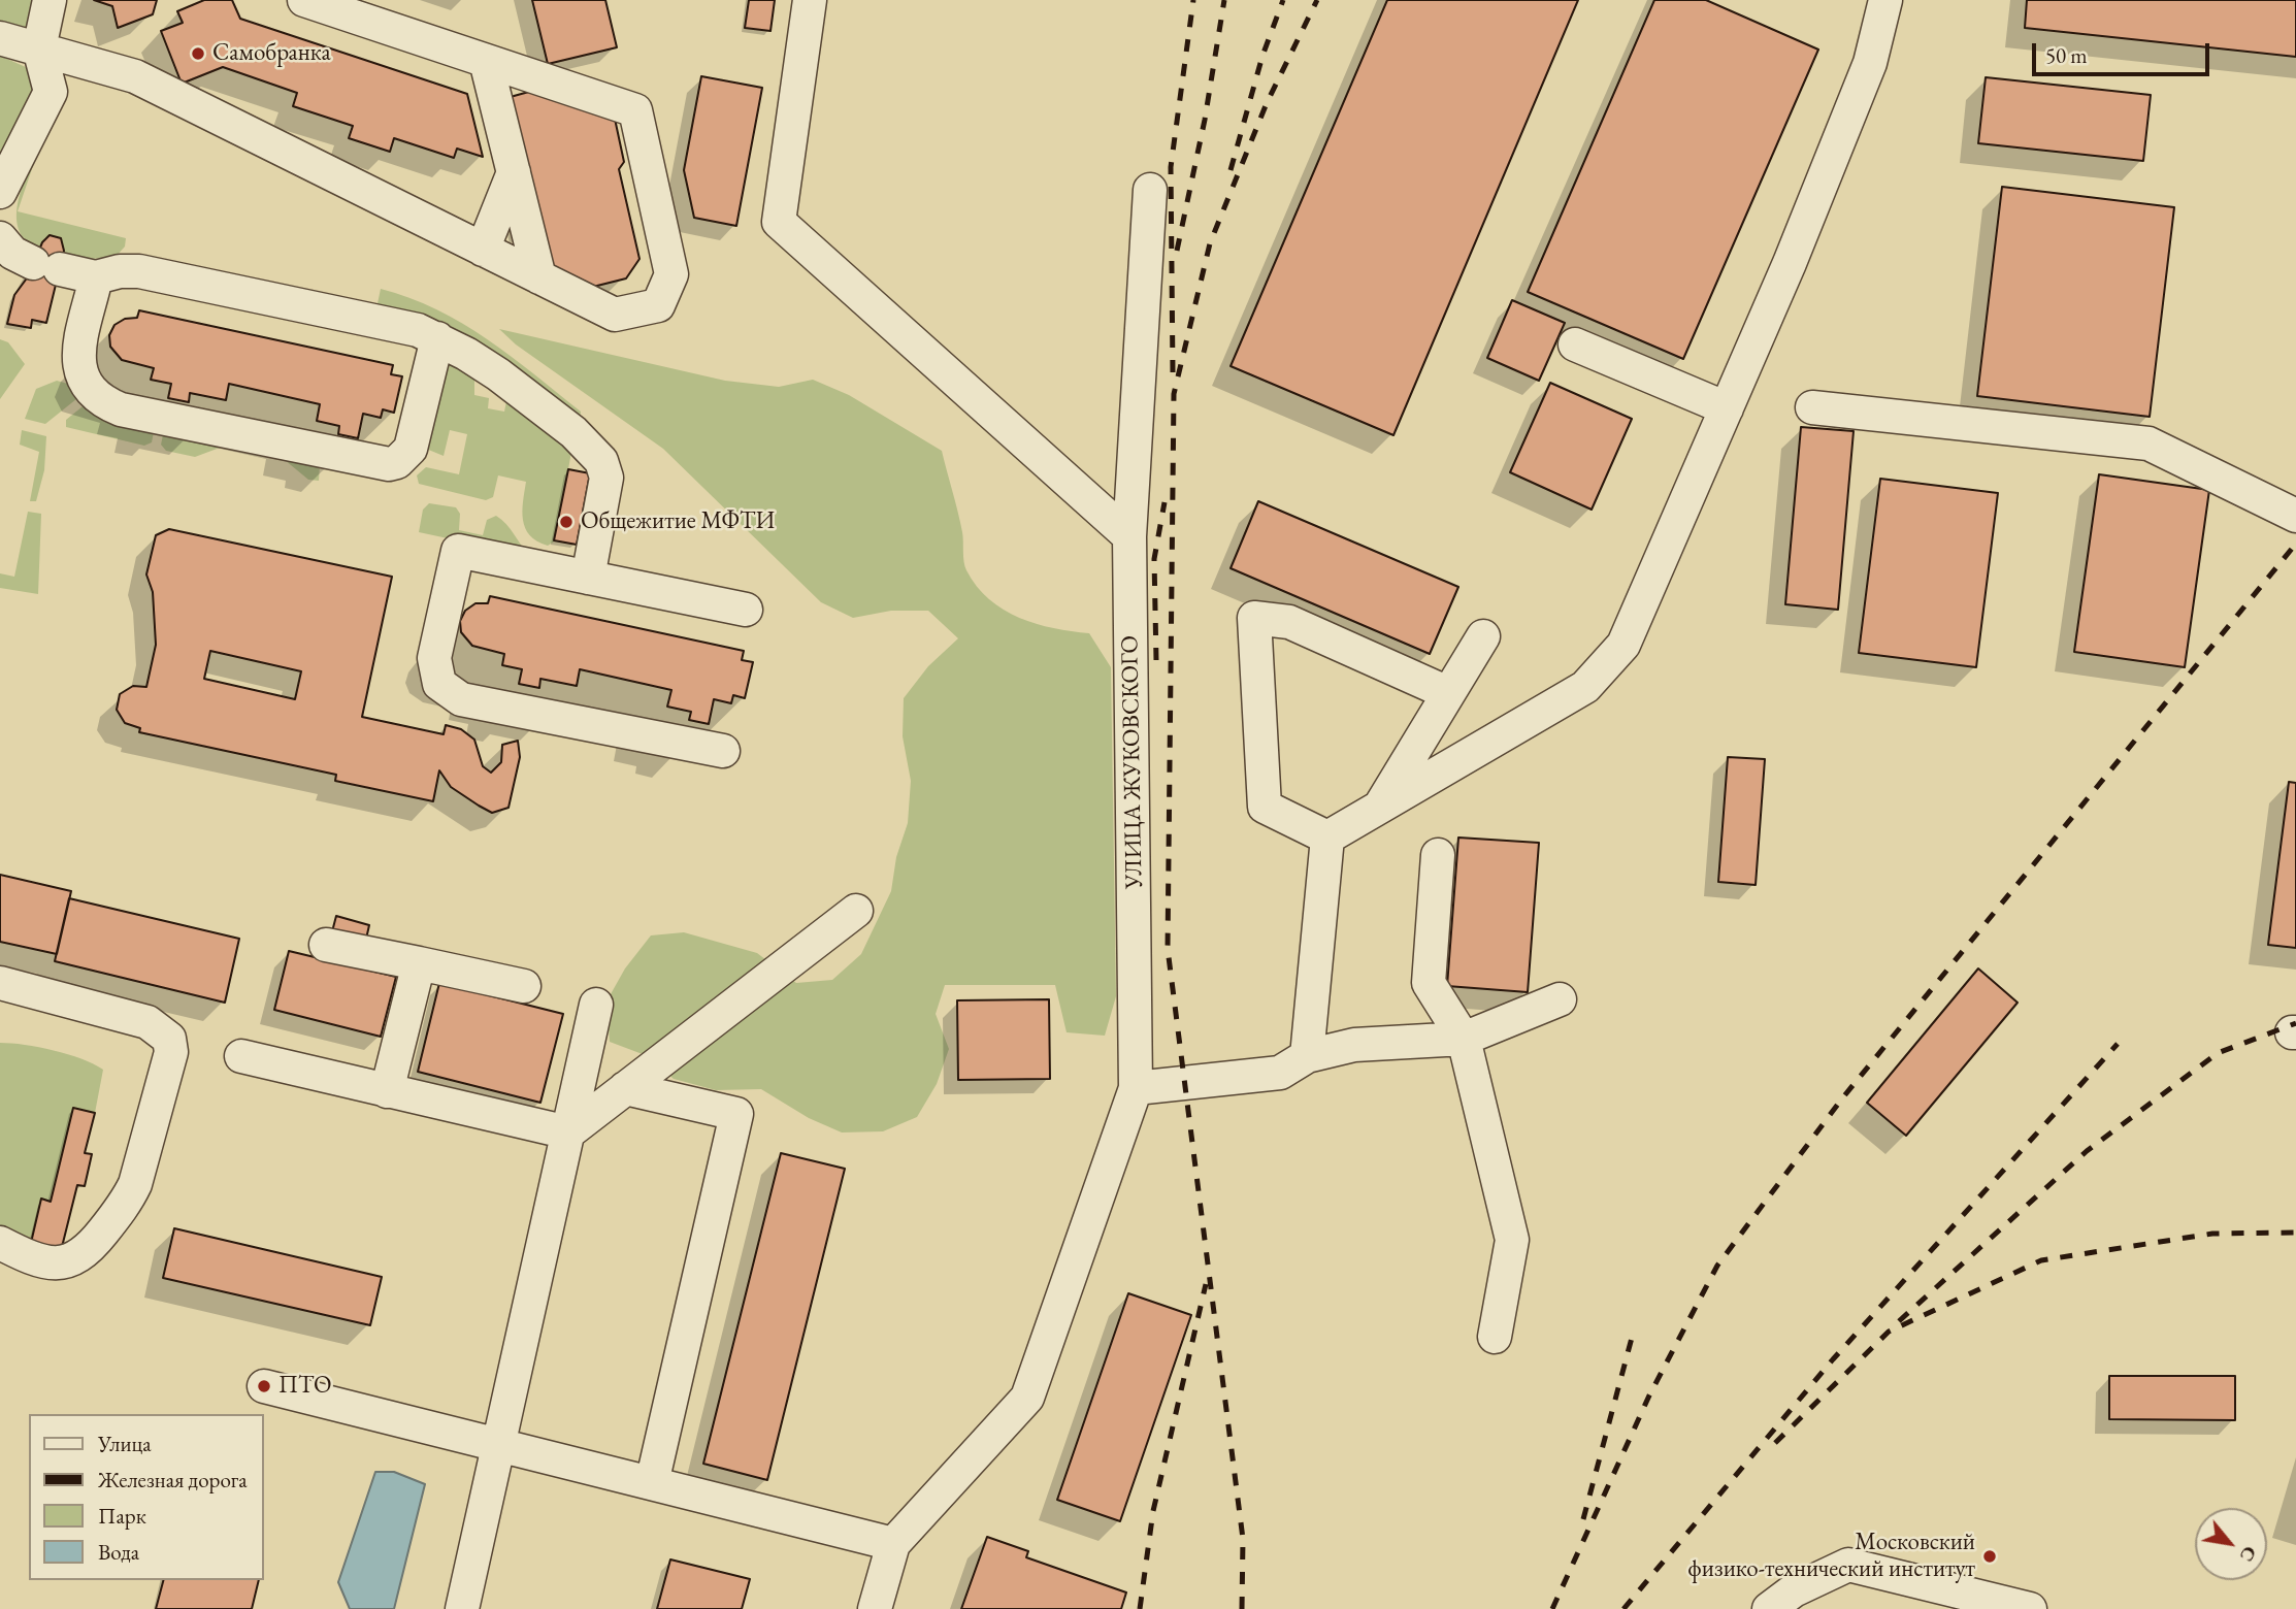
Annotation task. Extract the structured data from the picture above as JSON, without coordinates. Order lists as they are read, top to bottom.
{
  "streets": {
    "street": ["УЛИЦА ЖУКОВСКОГО"]
  },
  "places": [
    "Самобранка",
    "Общежитие МФТИ",
    "ПТО",
    "Московский физико-технический институт"
  ],
  "legend": [
    "Улица",
    "Железная дорога",
    "Парк",
    "Вода"
  ],
  "scale_bar": "50 m",
  "north": "bottom right"
}
